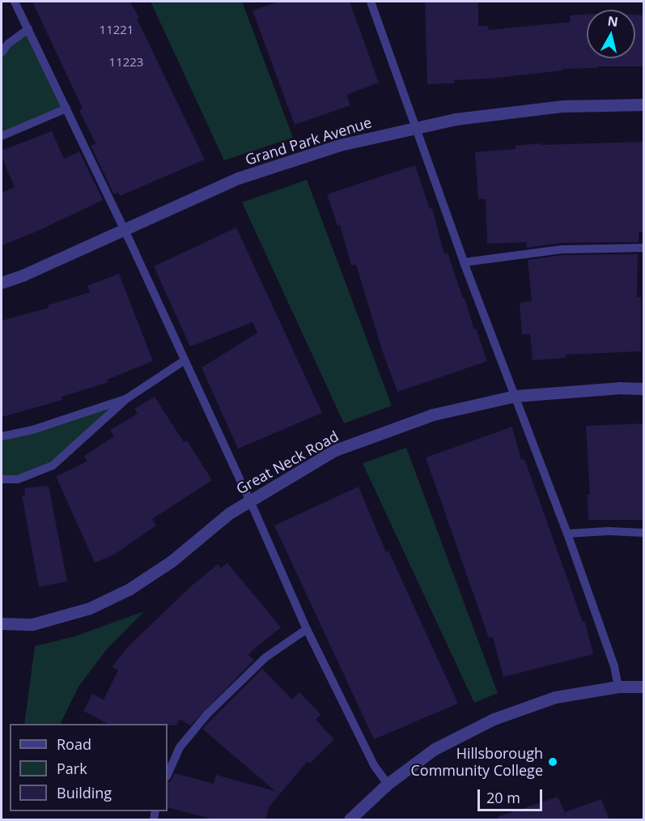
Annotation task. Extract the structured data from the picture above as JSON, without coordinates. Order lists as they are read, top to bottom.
{
  "streets": {
    "street": ["Grand Park Avenue", "Great Neck Road"]
  },
  "places": ["Hillsborough Community College"],
  "house_numbers": ["11221", "11223"],
  "legend": ["Road", "Park", "Building"],
  "scale_bar": "20 m",
  "north": "top"
}
